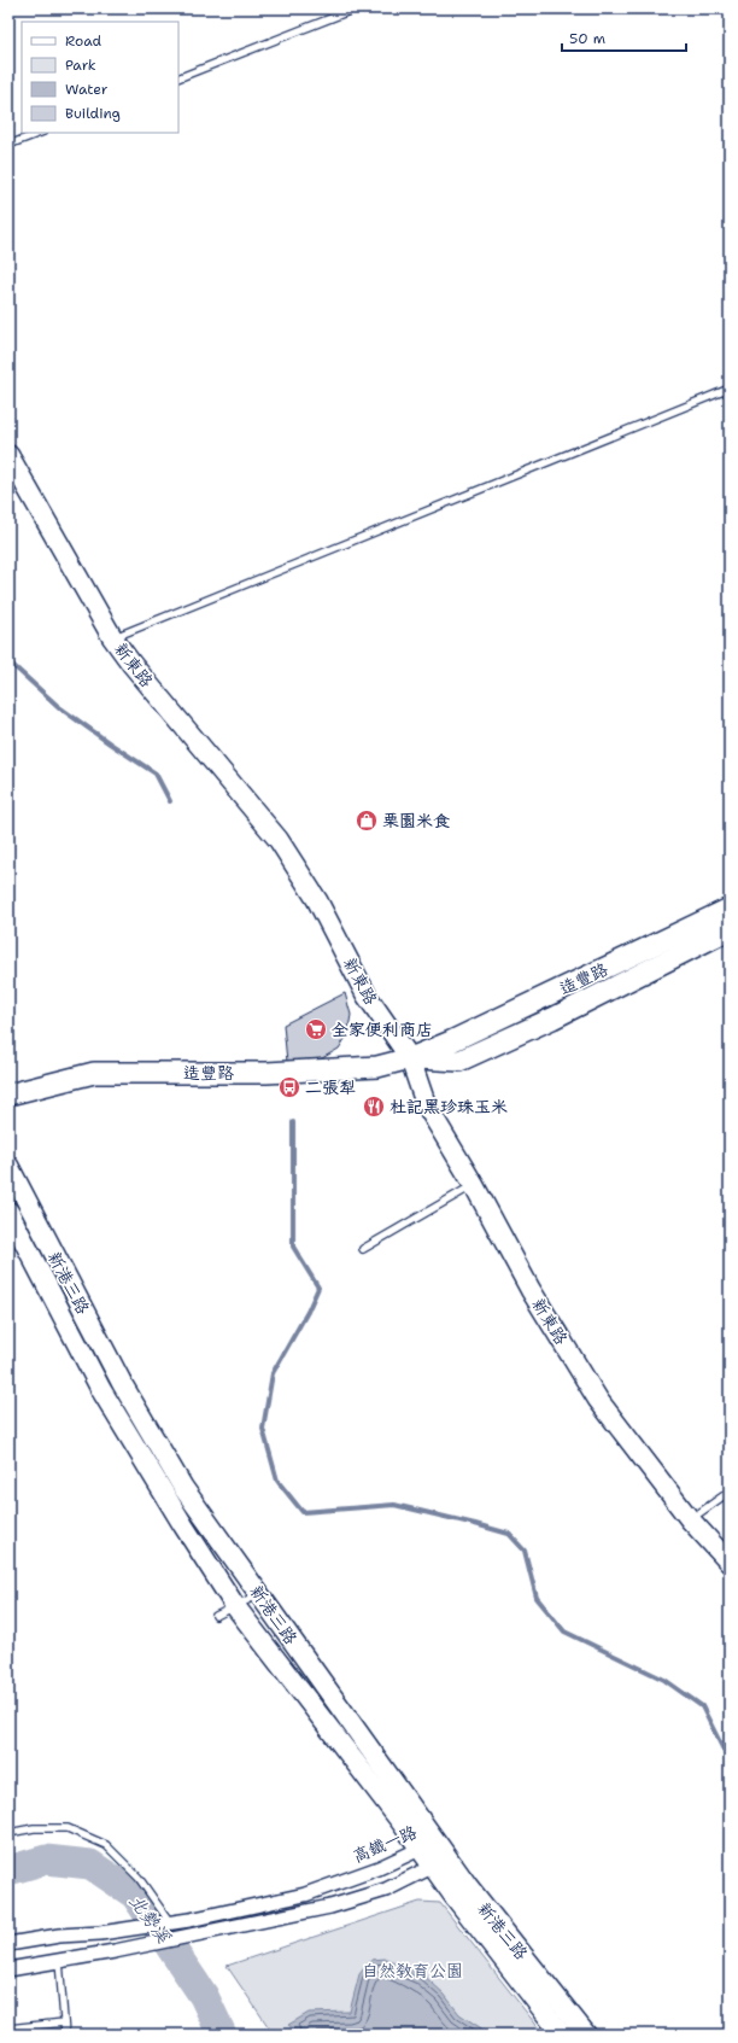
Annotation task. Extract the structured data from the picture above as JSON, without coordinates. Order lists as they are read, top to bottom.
{
  "streets": {
    "main road": ["造豐路"],
    "street": ["新東路", "新港三路", "高鐵一路"]
  },
  "crossings": [
    ["新東路", "造豐路"],
    ["新港三路", "高鐵一路"]
  ],
  "water": ["北勢溪"],
  "parks": ["自然教育公園"],
  "places": {
    "shop": ["栗園米食"],
    "supermarket": ["全家便利商店"],
    "bus stop": ["二張犁"],
    "restaurant": ["杜記黑珍珠玉米"]
  },
  "legend": [
    "Road",
    "Park",
    "Water",
    "Building"
  ],
  "scale_bar": "50 m"
}
